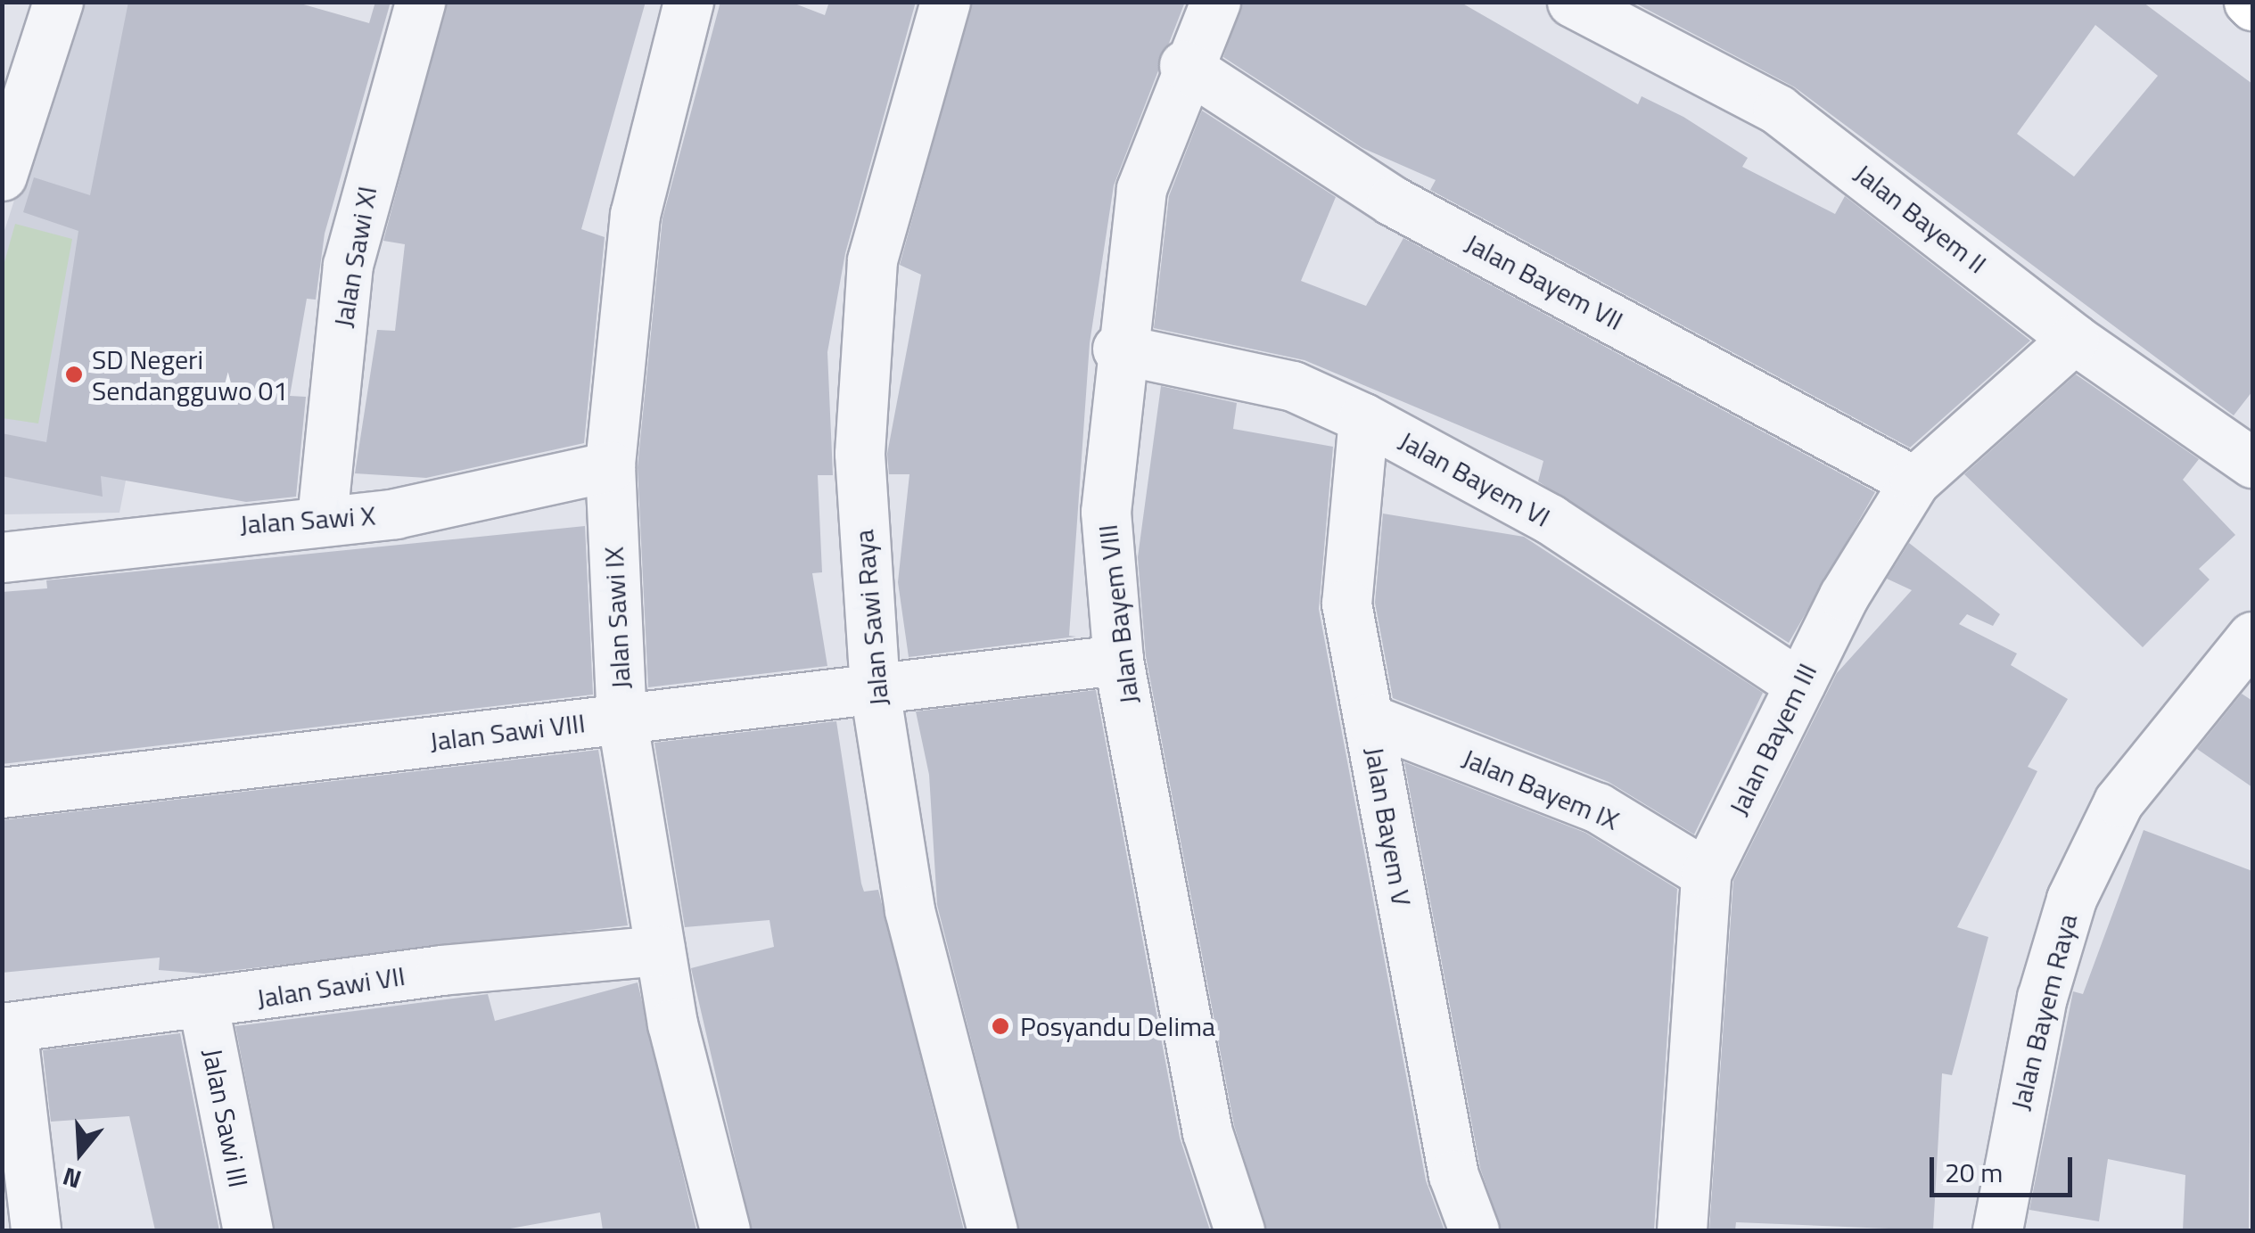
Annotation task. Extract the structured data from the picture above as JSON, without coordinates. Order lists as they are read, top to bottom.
{
  "streets": {
    "street": [
      "Jalan Bayem II",
      "Jalan Sawi XI",
      "Jalan Bayem VII",
      "Jalan Bayem VI",
      "Jalan Sawi X",
      "Jalan Bayem VIII",
      "Jalan Sawi IX",
      "Jalan Sawi Raya",
      "Jalan Sawi VIII",
      "Jalan Bayem III",
      "Jalan Bayem IX",
      "Jalan Bayem V",
      "Jalan Sawi VII",
      "Jalan Bayem Raya",
      "Jalan Sawi III"
    ]
  },
  "crossings": [
    ["Jalan Bayem II", "Jalan Bayem III"],
    ["Jalan Sawi XI", "Jalan Sawi X"],
    ["Jalan Bayem VII", "Jalan Bayem VIII"],
    ["Jalan Bayem VII", "Jalan Bayem III"],
    ["Jalan Bayem VI", "Jalan Bayem VIII"],
    ["Jalan Bayem VI", "Jalan Bayem III"],
    ["Jalan Bayem VI", "Jalan Bayem V"],
    ["Jalan Sawi X", "Jalan Sawi IX"],
    ["Jalan Bayem VIII", "Jalan Sawi VIII"],
    ["Jalan Sawi IX", "Jalan Sawi VIII"],
    ["Jalan Sawi IX", "Jalan Sawi VII"],
    ["Jalan Sawi Raya", "Jalan Sawi VIII"],
    ["Jalan Bayem III", "Jalan Bayem IX"],
    ["Jalan Bayem IX", "Jalan Bayem V"],
    ["Jalan Sawi VII", "Jalan Sawi III"]
  ],
  "places": ["SD Negeri Sendangguwo 01", "Posyandu Delima"],
  "scale_bar": "20 m",
  "north": "bottom"
}
